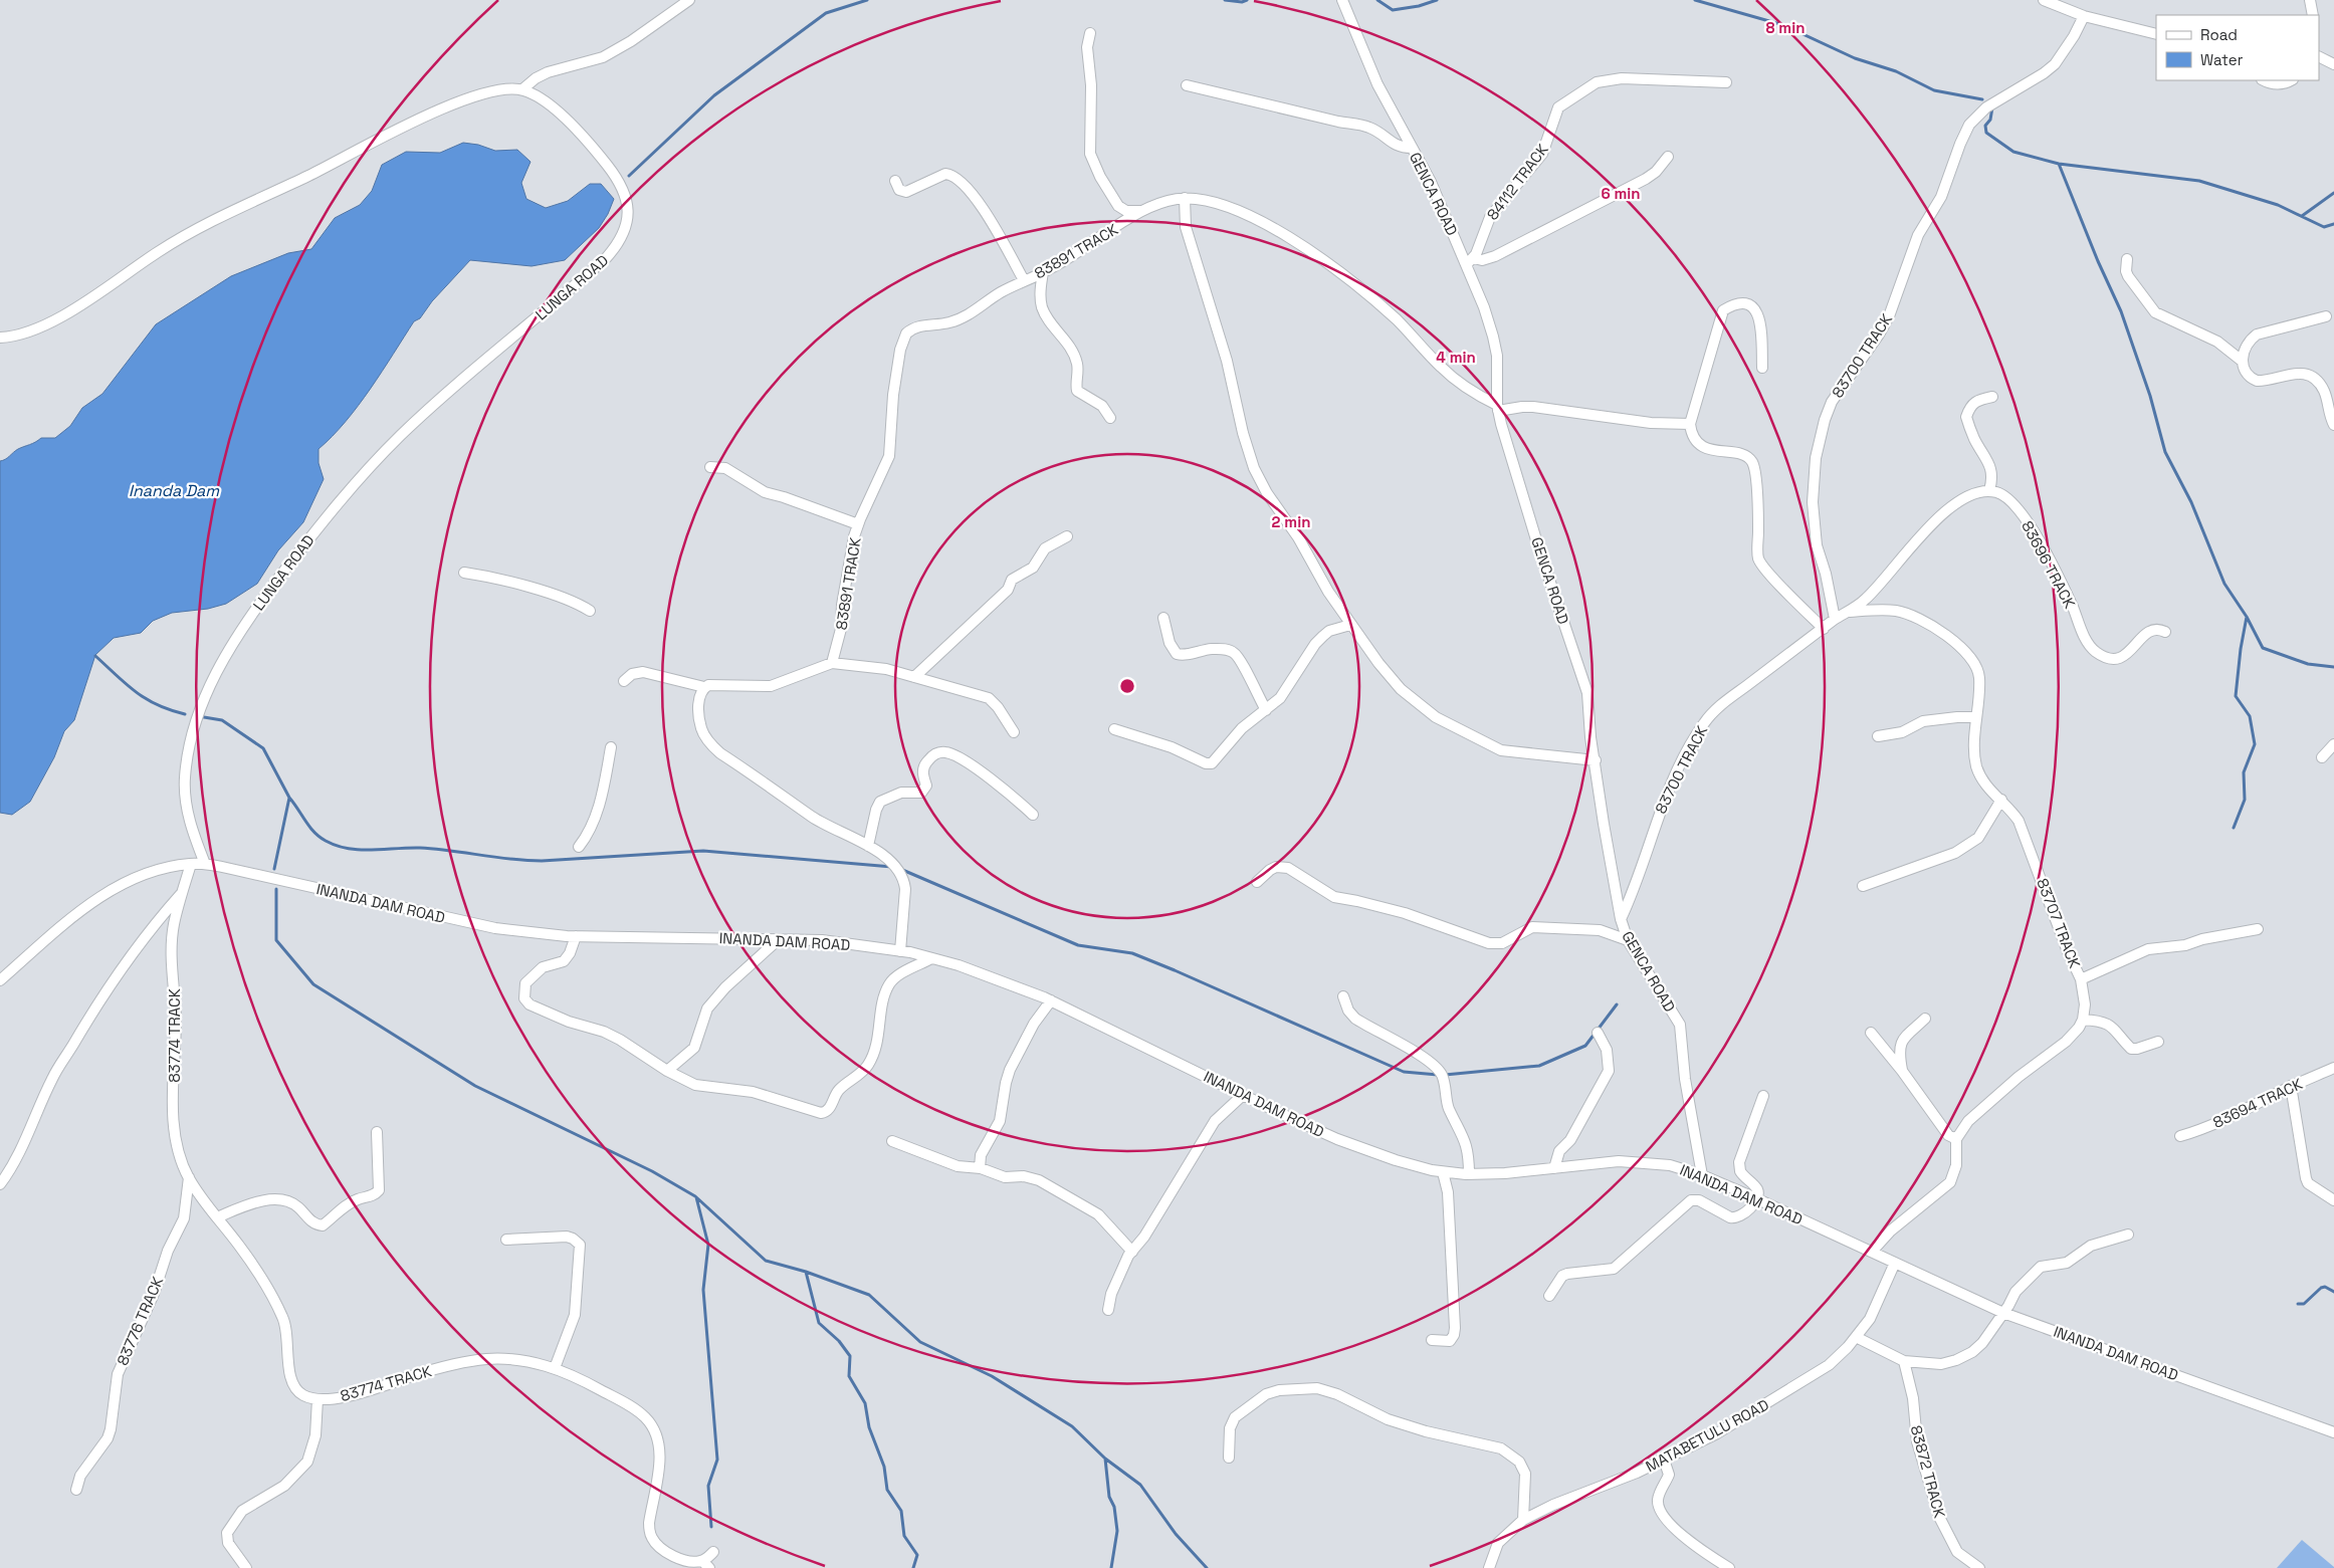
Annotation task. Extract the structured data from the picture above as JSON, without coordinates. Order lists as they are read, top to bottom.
{
  "streets": {
    "street": [
      "84112 TRACK",
      "GENCA ROAD",
      "83891 TRACK",
      "LUNGA ROAD",
      "83700 TRACK",
      "83696 TRACK",
      "INANDA DAM ROAD",
      "83707 TRACK",
      "83774 TRACK",
      "83694 TRACK",
      "83776 TRACK",
      "MATABETULU ROAD",
      "83872 TRACK"
    ]
  },
  "crossings": [
    ["84112 TRACK", "GENCA ROAD"],
    ["GENCA ROAD", "83891 TRACK"],
    ["GENCA ROAD", "83700 TRACK"],
    ["GENCA ROAD", "INANDA DAM ROAD"],
    ["LUNGA ROAD", "INANDA DAM ROAD"],
    ["INANDA DAM ROAD", "83774 TRACK"],
    ["INANDA DAM ROAD", "MATABETULU ROAD"],
    ["83774 TRACK", "83776 TRACK"]
  ],
  "water": ["Inanda Dam"],
  "legend": ["Road", "Water"],
  "rings": [
    "8 min",
    "6 min",
    "4 min",
    "2 min"
  ]
}
